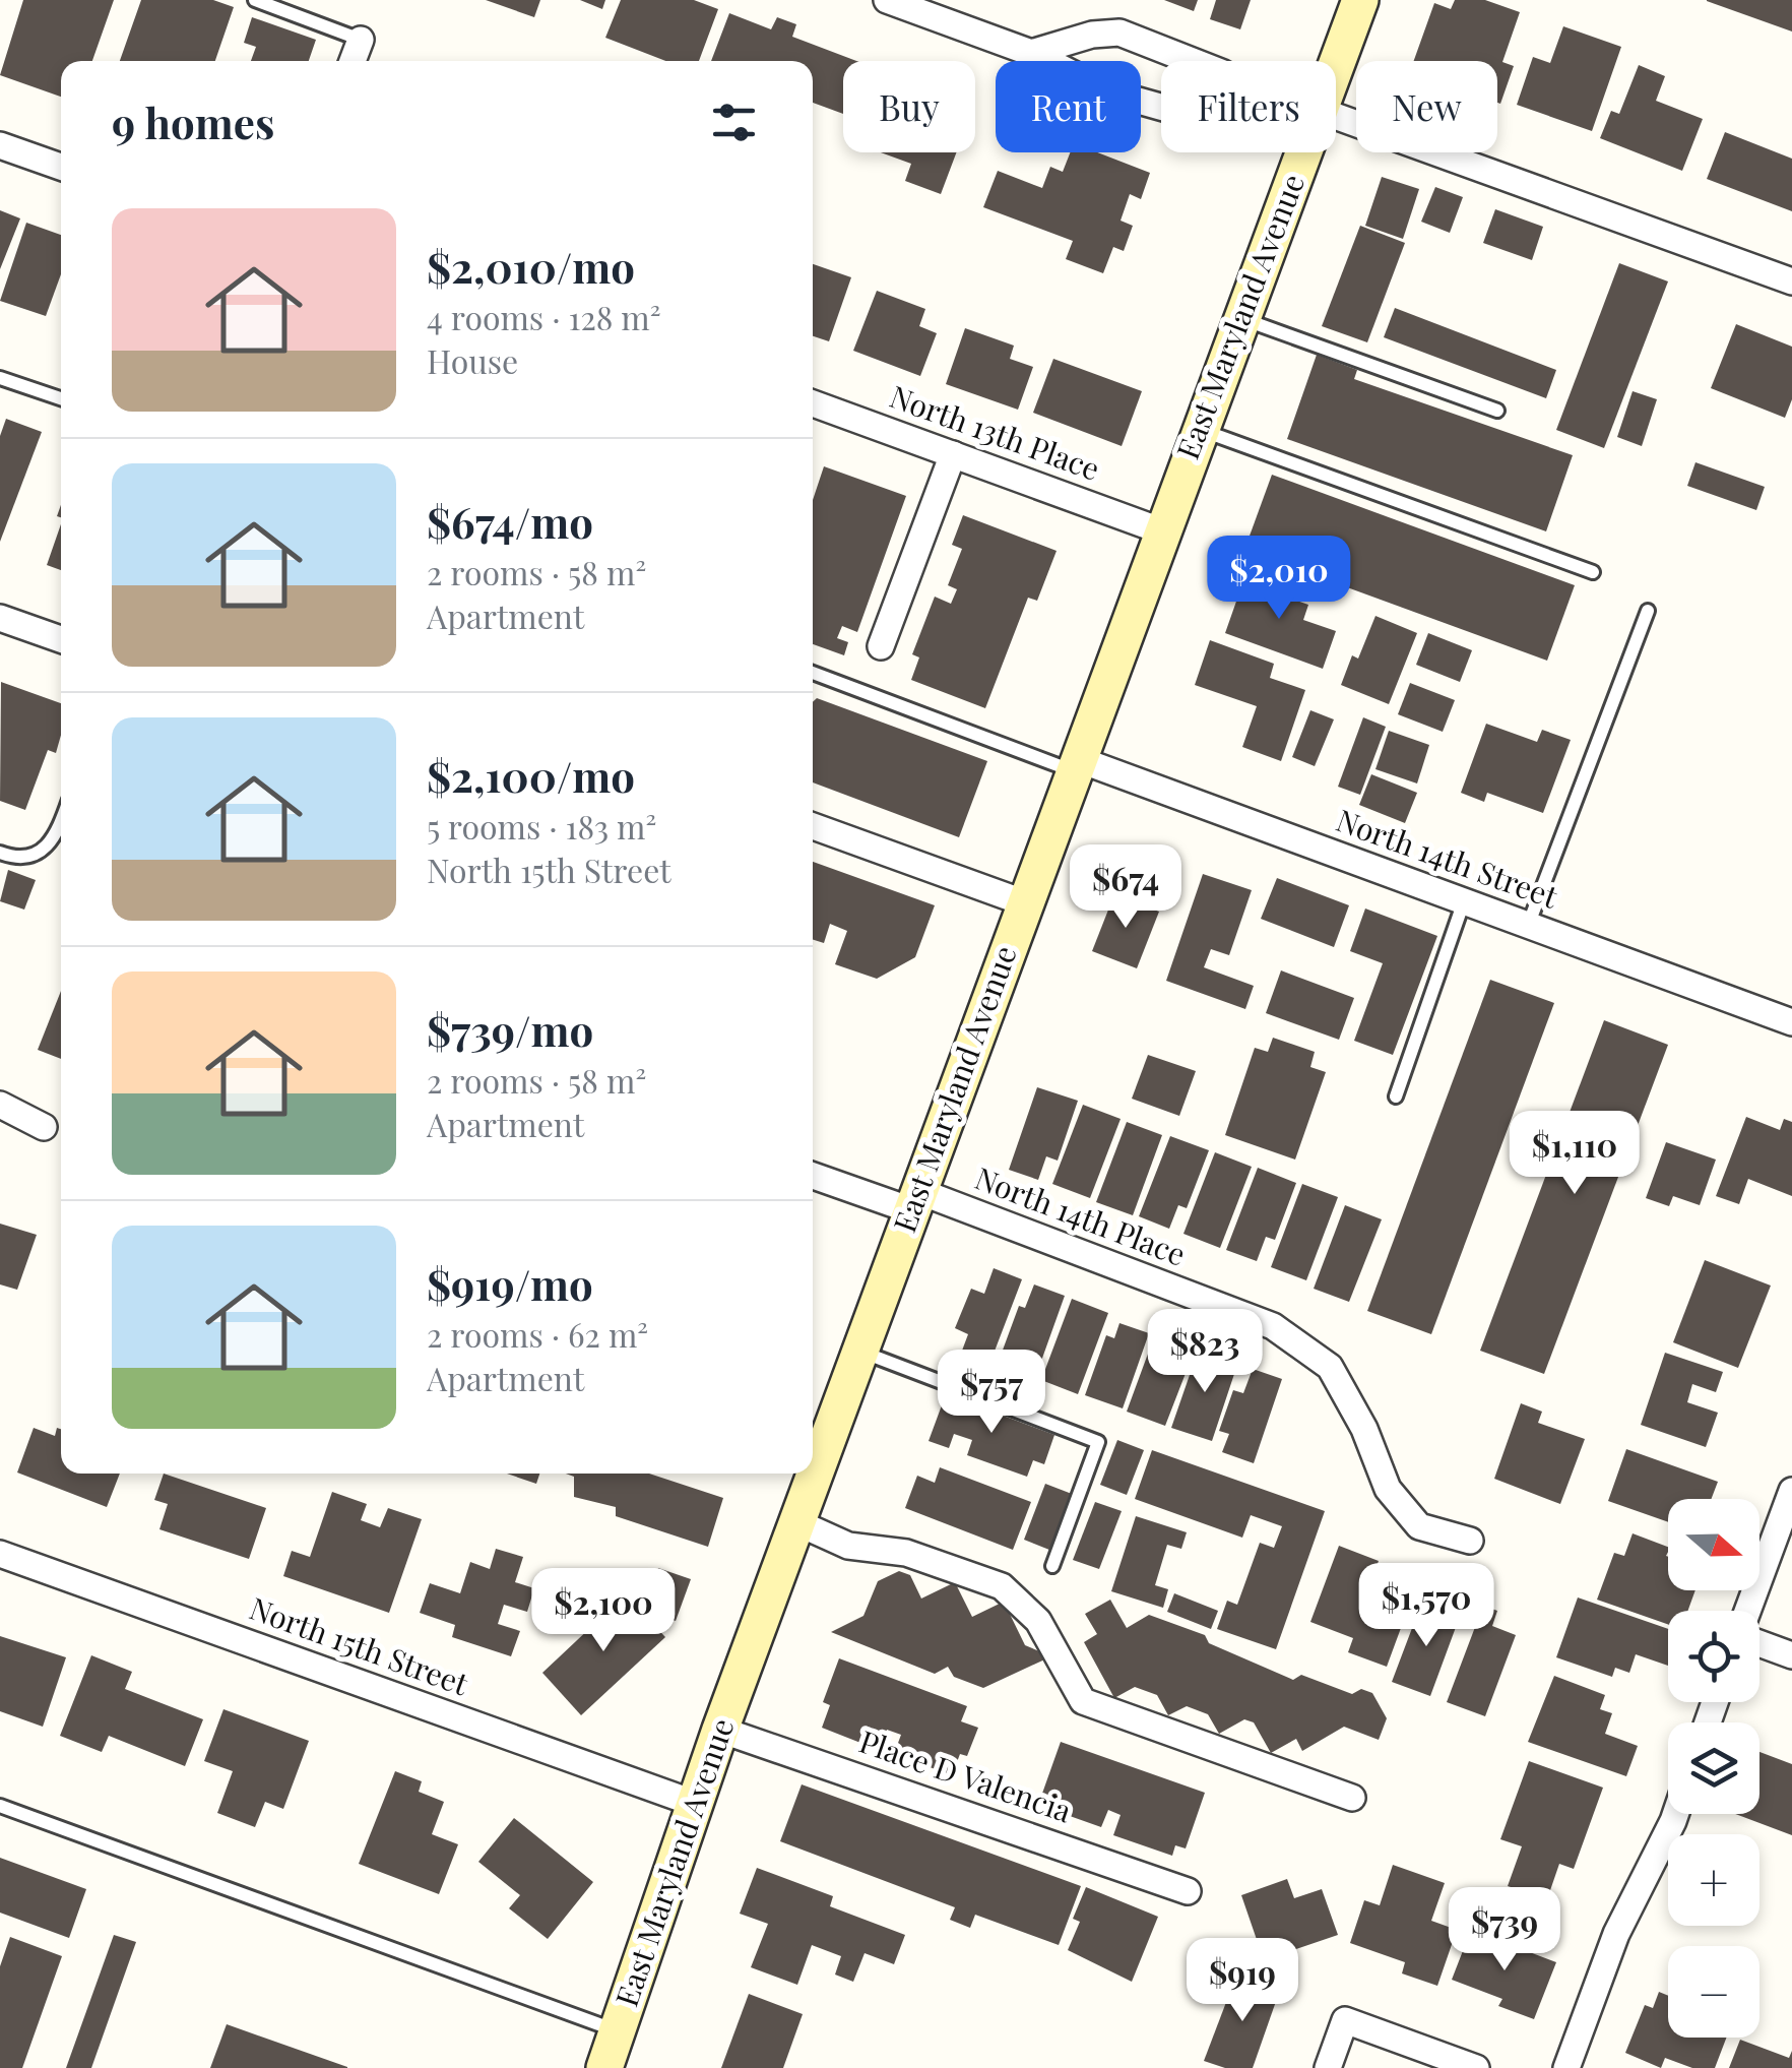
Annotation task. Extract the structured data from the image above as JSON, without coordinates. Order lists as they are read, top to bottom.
{
  "streets": {
    "street": [
      "East Maryland Avenue",
      "North 13th Place",
      "North 14th Street",
      "North 14th Place",
      "North 15th Street",
      "Place D Valencia"
    ]
  },
  "crossings": [
    ["East Maryland Avenue", "North 13th Place"],
    ["East Maryland Avenue", "North 14th Street"],
    ["East Maryland Avenue", "North 14th Place"],
    ["East Maryland Avenue", "North 15th Street"],
    ["East Maryland Avenue", "Place D Valencia"]
  ],
  "north": "right",
  "page": {
    "chip": [
      "Buy",
      "Rent",
      "Filters",
      "New"
    ],
    "heading": "9 homes",
    "list": [
      {
        "name": "$2,010/mo",
        "note": "4 rooms · 128 m² · House"
      },
      {
        "name": "$674/mo",
        "note": "2 rooms · 58 m² · Apartment"
      },
      {
        "name": "$2,100/mo",
        "note": "5 rooms · 183 m² · North 15th Street"
      },
      {
        "name": "$739/mo",
        "note": "2 rooms · 58 m² · Apartment"
      },
      {
        "name": "$919/mo",
        "note": "2 rooms · 62 m² · Apartment"
      }
    ],
    "price": [
      "$2,010",
      "$674",
      "$1,110",
      "$823",
      "$757",
      "$1,570",
      "$2,100",
      "$739",
      "$919"
    ],
    "map_buttons": ["+", "−"]
  }
}
